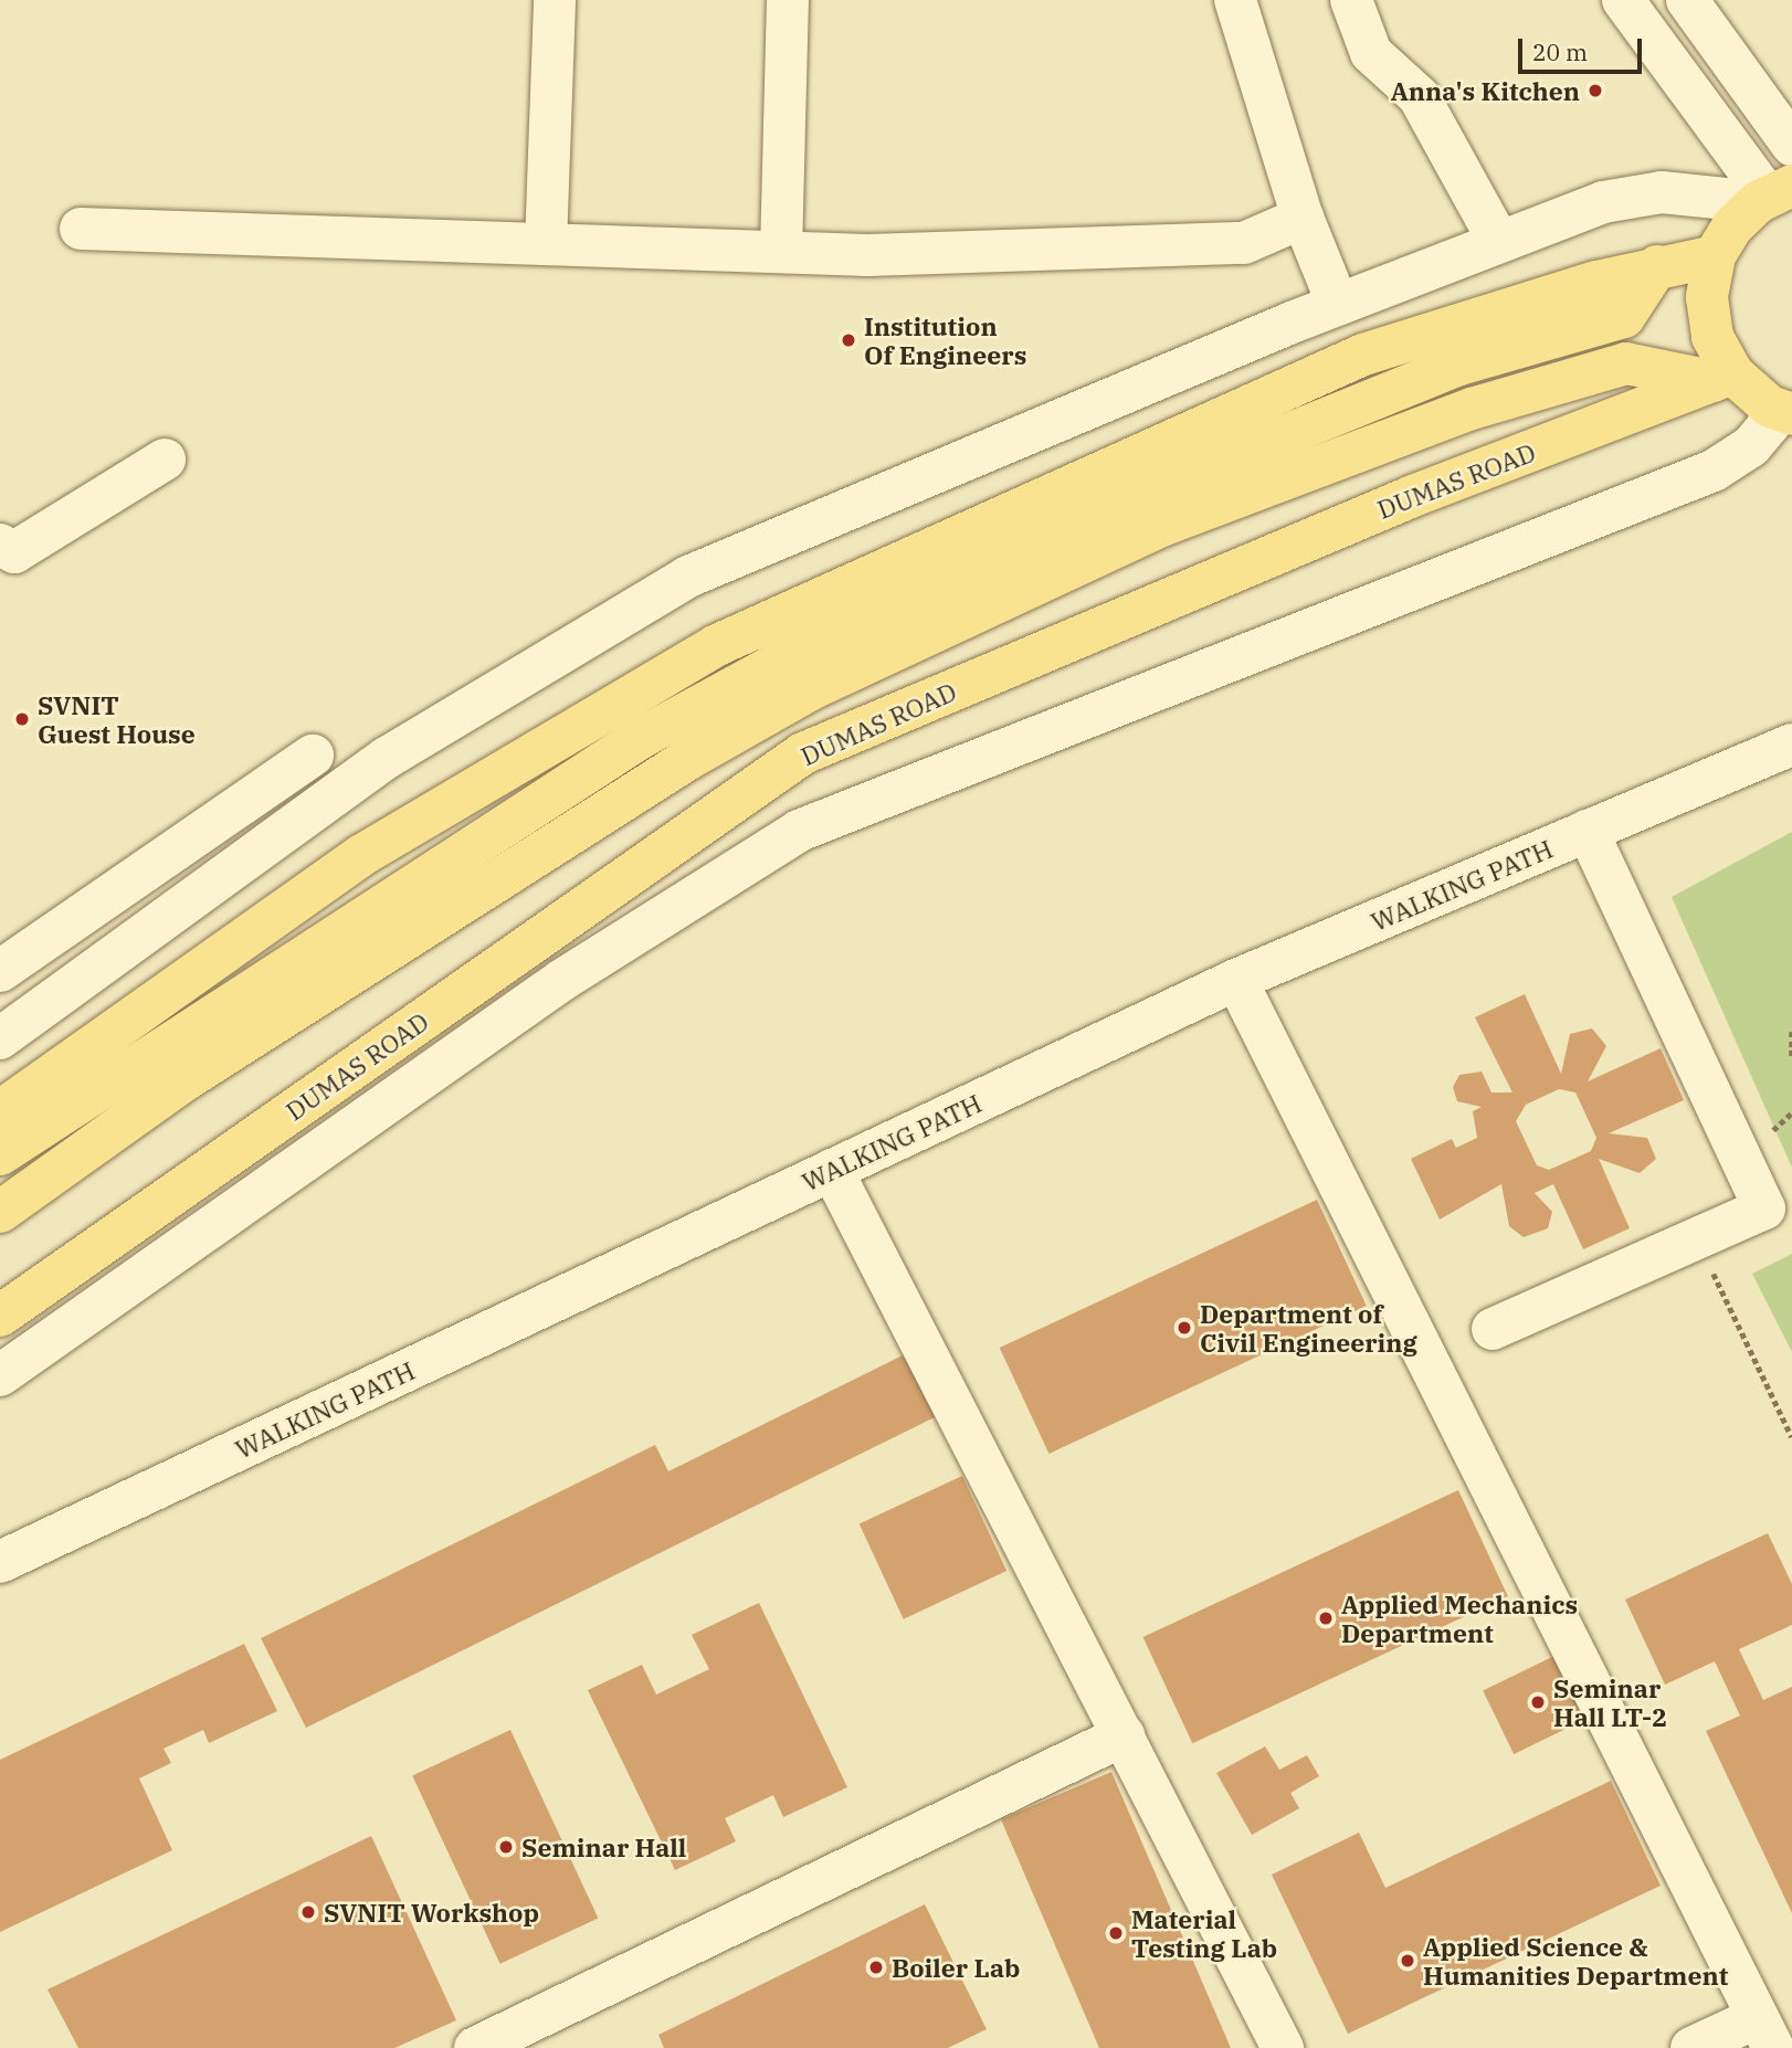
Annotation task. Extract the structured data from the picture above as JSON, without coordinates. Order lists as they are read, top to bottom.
{
  "streets": {
    "main road": ["DUMAS ROAD"],
    "street": ["WALKING PATH"]
  },
  "places": [
    "Anna's Kitchen",
    "Institution Of Engineers",
    "SVNIT Guest House",
    "Department of Civil Engineering",
    "Applied Mechanics Department",
    "Seminar Hall LT-2",
    "Seminar Hall",
    "SVNIT Workshop",
    "Material Testing Lab",
    "Applied Science & Humanities Department",
    "Boiler Lab"
  ],
  "scale_bar": "20 m"
}
